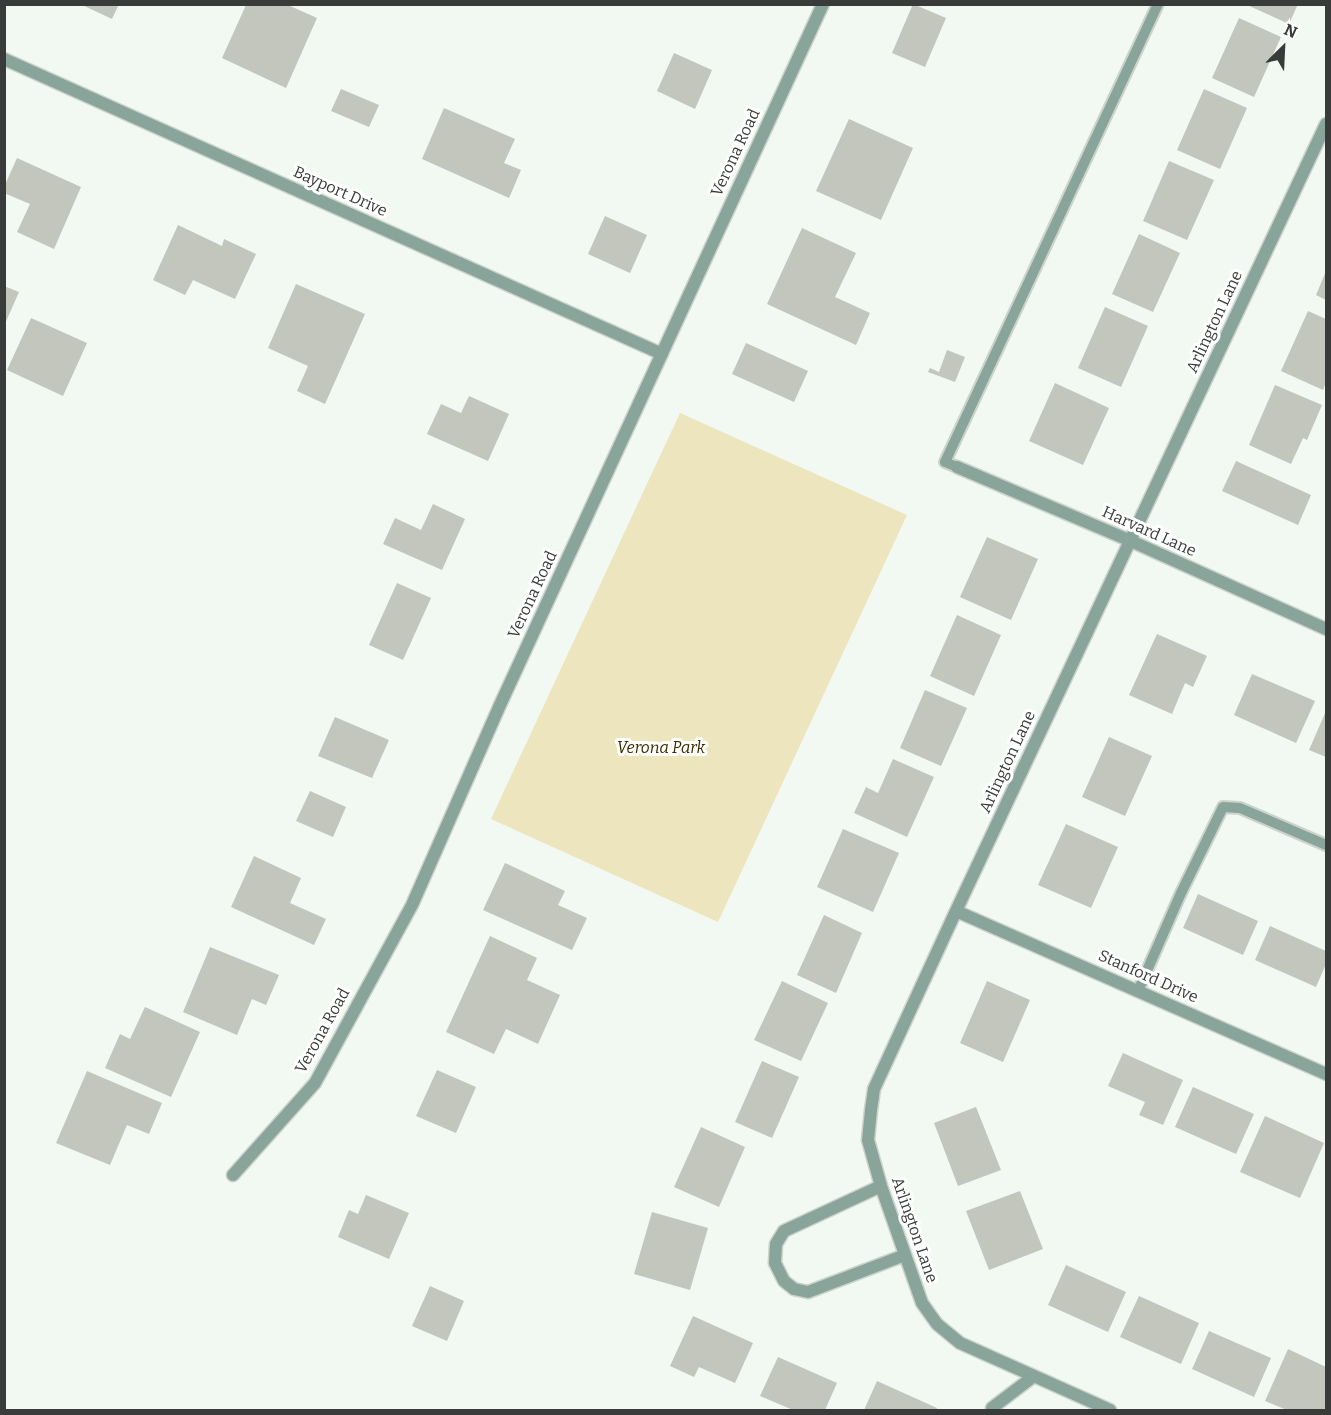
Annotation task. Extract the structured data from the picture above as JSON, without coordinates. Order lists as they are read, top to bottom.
{
  "streets": {
    "street": [
      "Verona Road",
      "Bayport Drive",
      "Arlington Lane",
      "Harvard Lane",
      "Stanford Drive"
    ]
  },
  "crossings": [
    ["Verona Road", "Bayport Drive"],
    ["Arlington Lane", "Harvard Lane"],
    ["Arlington Lane", "Stanford Drive"]
  ],
  "parks": ["Verona Park"],
  "north": "top right"
}
